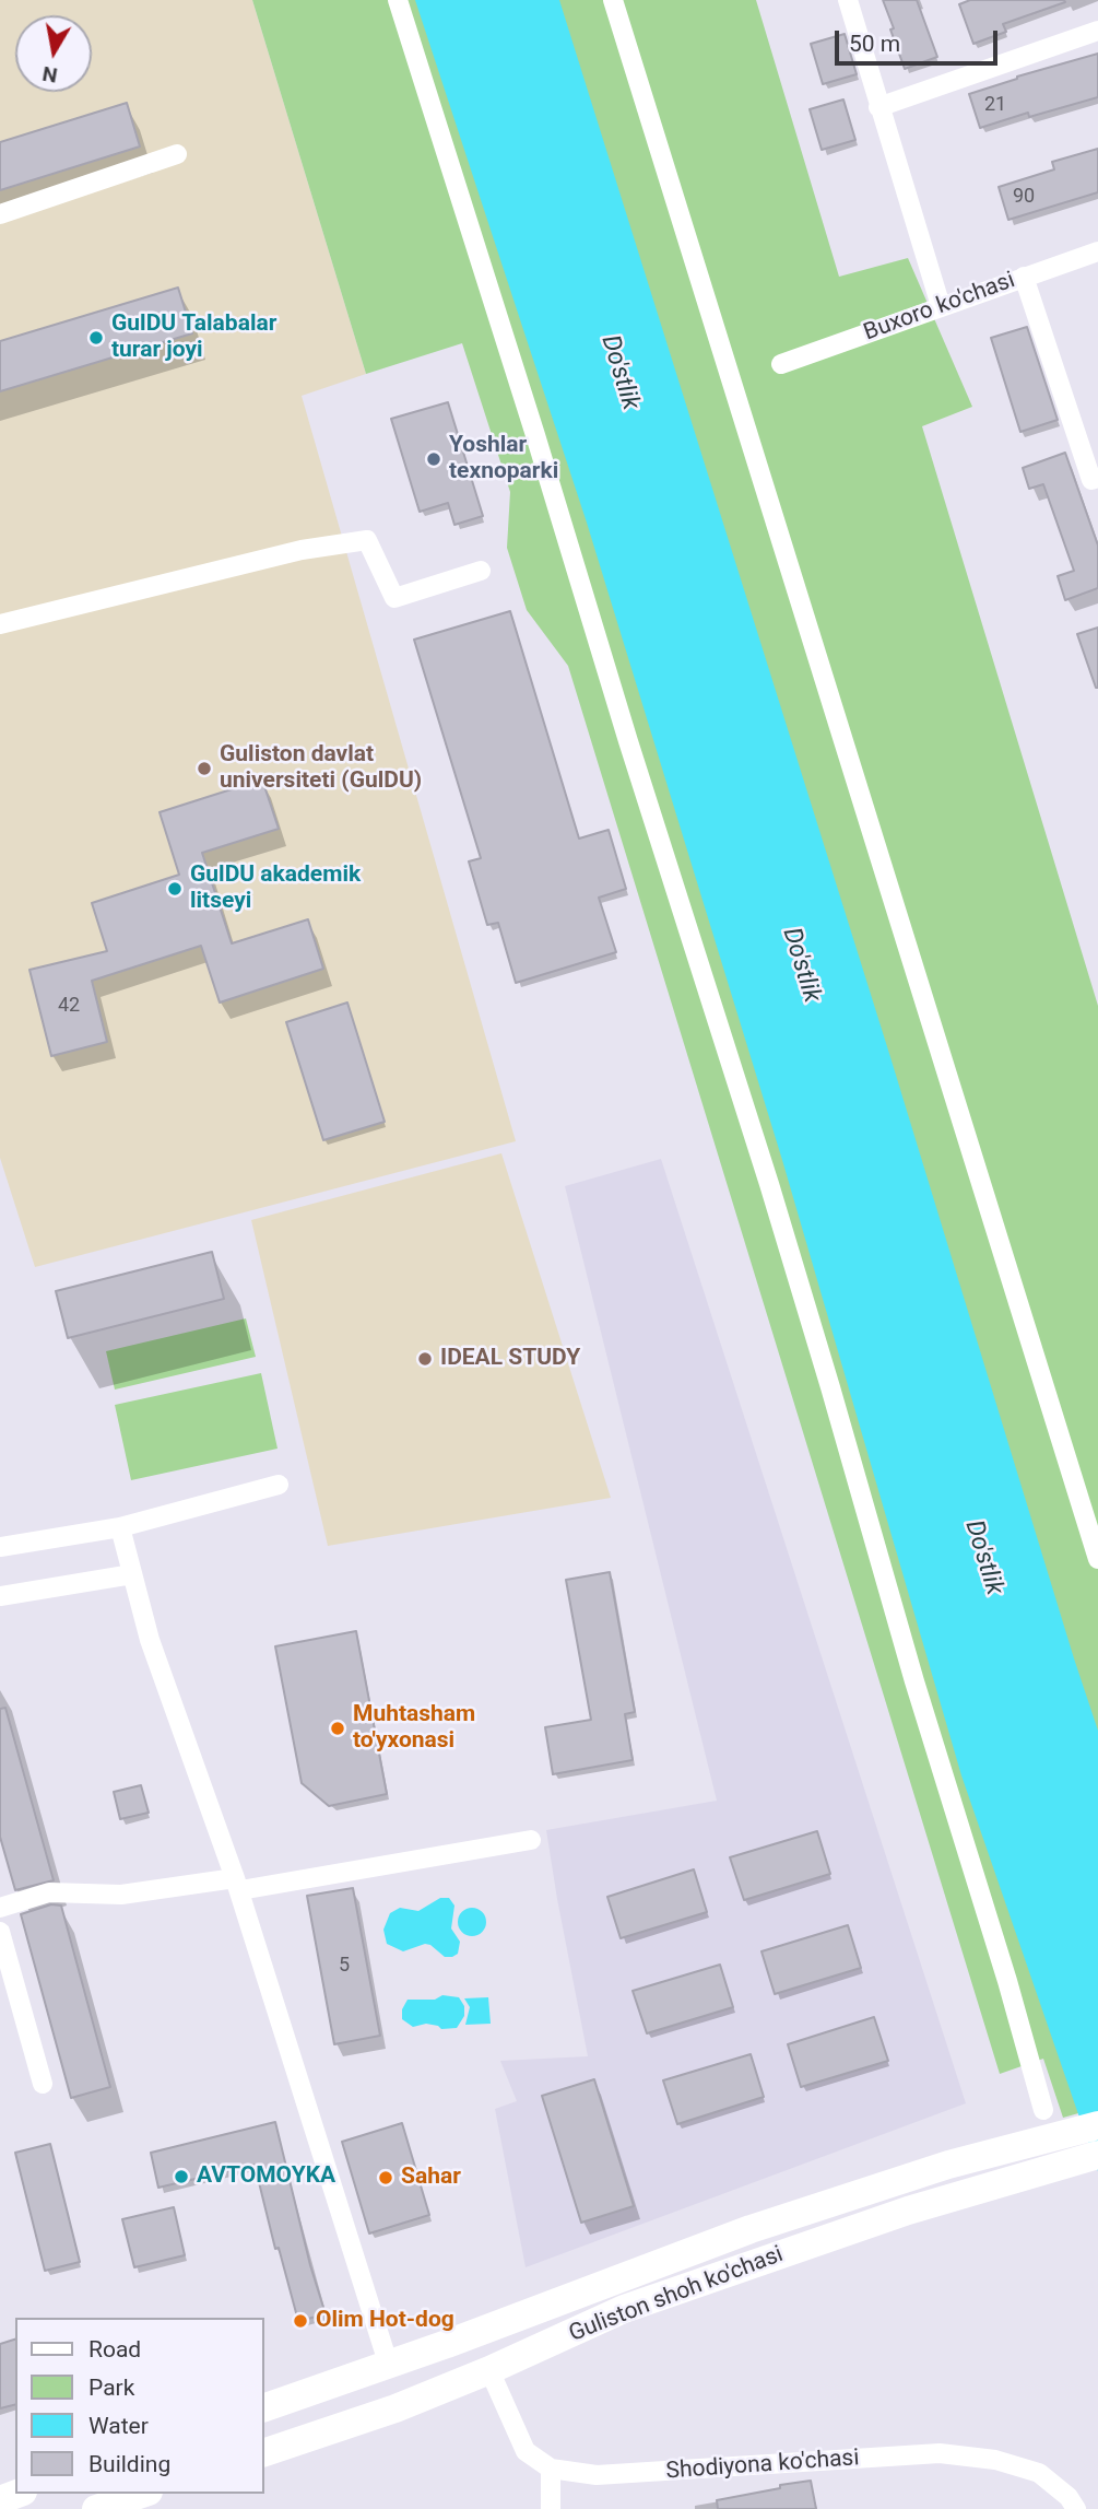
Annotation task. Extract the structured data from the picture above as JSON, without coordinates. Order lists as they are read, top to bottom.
{
  "streets": {
    "main road": ["Guliston shoh ko'chasi"],
    "street": ["Buxoro ko'chasi", "Shodiyona ko'chasi"]
  },
  "water": ["Do'stlik"],
  "places": [
    "GulDU Talabalar turar joyi",
    "Yoshlar texnoparki",
    "Guliston davlat universiteti (GulDU)",
    "GulDU akademik litseyi",
    "IDEAL STUDY",
    "Muhtasham to'yxonasi",
    "AVTOMOYKA",
    "Sahar",
    "Olim Hot-dog"
  ],
  "house_numbers": [
    "21",
    "90",
    "42",
    "5"
  ],
  "legend": [
    "Road",
    "Park",
    "Water",
    "Building"
  ],
  "scale_bar": "50 m",
  "north": "bottom"
}
